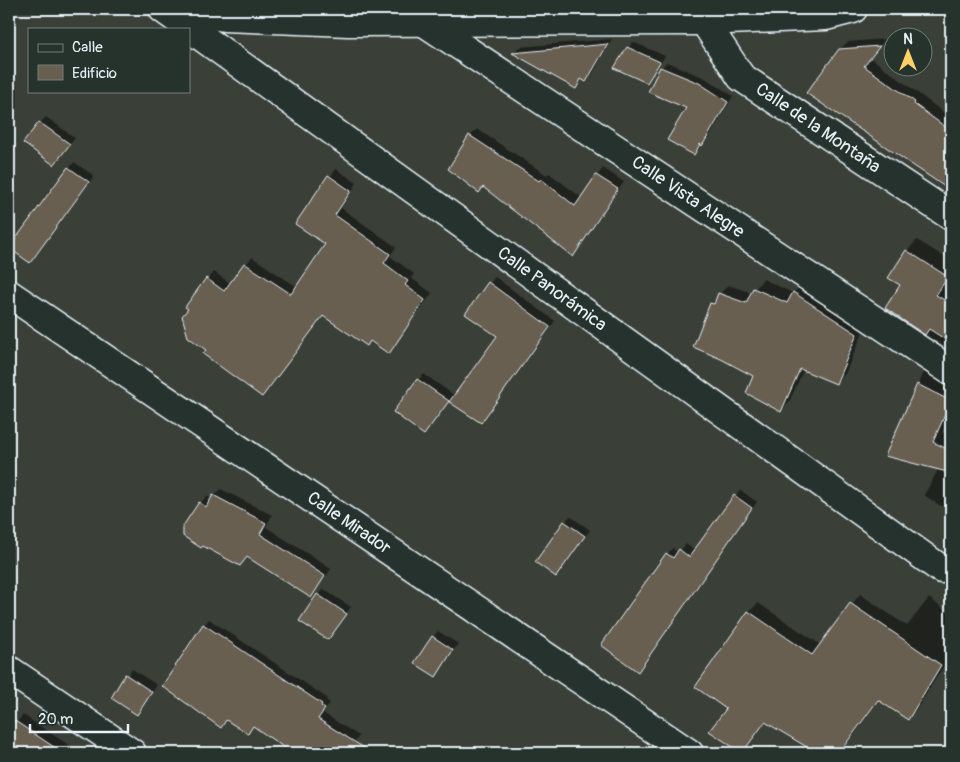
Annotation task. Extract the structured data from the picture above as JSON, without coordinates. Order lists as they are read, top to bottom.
{
  "streets": {
    "street": [
      "Calle de la Montaña",
      "Calle Vista Alegre",
      "Calle Panorámica",
      "Calle Mirador"
    ]
  },
  "legend": ["Calle", "Edificio"],
  "scale_bar": "20 m",
  "north": "top"
}
